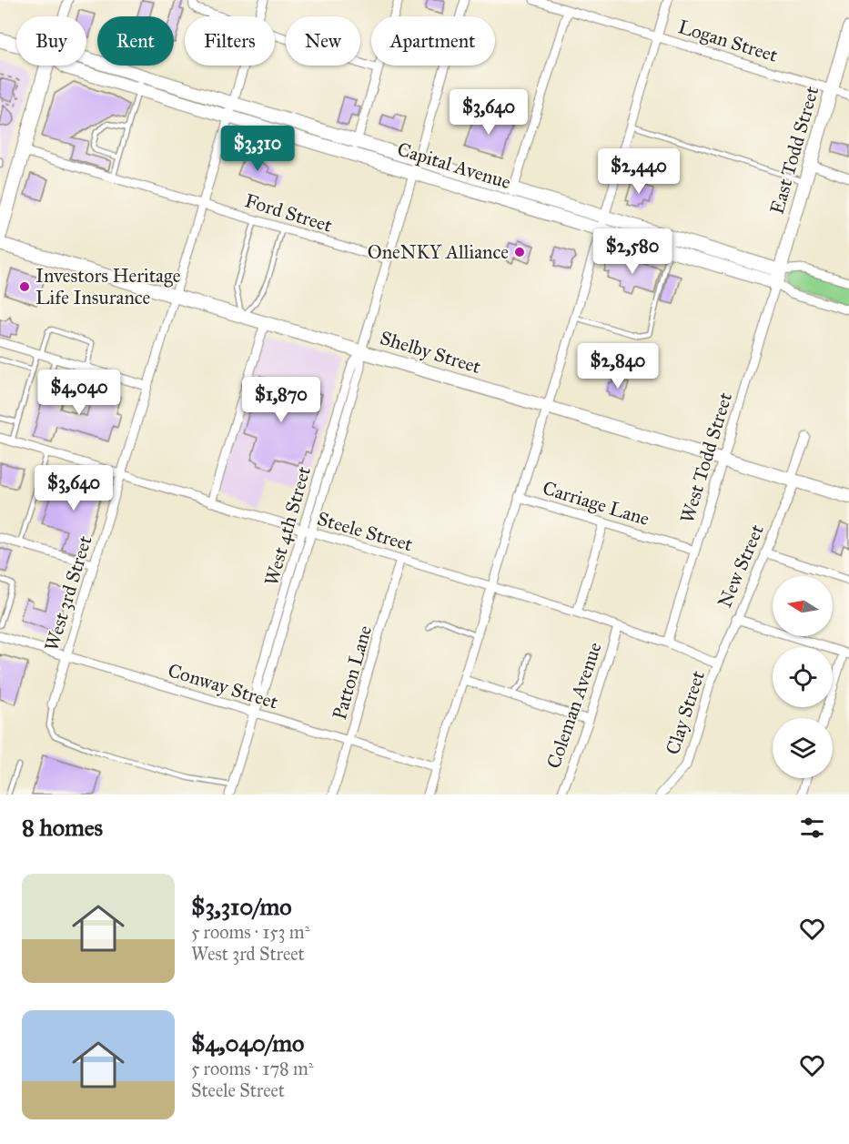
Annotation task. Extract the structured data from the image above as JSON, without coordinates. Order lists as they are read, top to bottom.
{
  "streets": {
    "main road": ["East Todd Street", "Capital Avenue", "Shelby Street"],
    "street": [
      "Logan Street",
      "Ford Street",
      "West Todd Street",
      "Carriage Lane",
      "West 4th Street",
      "Steele Street",
      "New Street",
      "West 3rd Street",
      "Patton Lane",
      "Conway Street",
      "Coleman Avenue",
      "Clay Street"
    ]
  },
  "crossings": [
    ["Logan Street", "East Todd Street"],
    ["East Todd Street", "Capital Avenue"],
    ["East Todd Street", "West Todd Street"],
    ["Capital Avenue", "West Todd Street"],
    ["Capital Avenue", "West 4th Street"],
    ["Capital Avenue", "West 3rd Street"],
    ["Ford Street", "West 4th Street"],
    ["Ford Street", "West 3rd Street"],
    ["Shelby Street", "West Todd Street"],
    ["Shelby Street", "West 4th Street"],
    ["Shelby Street", "New Street"],
    ["Shelby Street", "West 3rd Street"],
    ["West Todd Street", "Carriage Lane"],
    ["West Todd Street", "Steele Street"],
    ["West 4th Street", "Steele Street"],
    ["West 4th Street", "Conway Street"],
    ["Steele Street", "New Street"],
    ["Steele Street", "West 3rd Street"],
    ["Steele Street", "Patton Lane"],
    ["Steele Street", "Coleman Avenue"],
    ["Steele Street", "Clay Street"],
    ["New Street", "Clay Street"],
    ["West 3rd Street", "Conway Street"],
    ["Patton Lane", "Conway Street"]
  ],
  "places": ["OneNKY Alliance", "Investors Heritage Life Insurance"],
  "north": "left",
  "page": {
    "chip": [
      "Buy",
      "Rent",
      "Filters",
      "New",
      "Apartment"
    ],
    "price": [
      "$3,640",
      "$3,310",
      "$2,440",
      "$2,580",
      "$2,840",
      "$4,040",
      "$1,870",
      "$3,640"
    ],
    "heading": "8 homes",
    "list": [
      {
        "name": "$3,310/mo",
        "note": "5 rooms · 153 m² · West 3rd Street"
      },
      {
        "name": "$4,040/mo",
        "note": "5 rooms · 178 m² · Steele Street"
      }
    ]
  }
}
